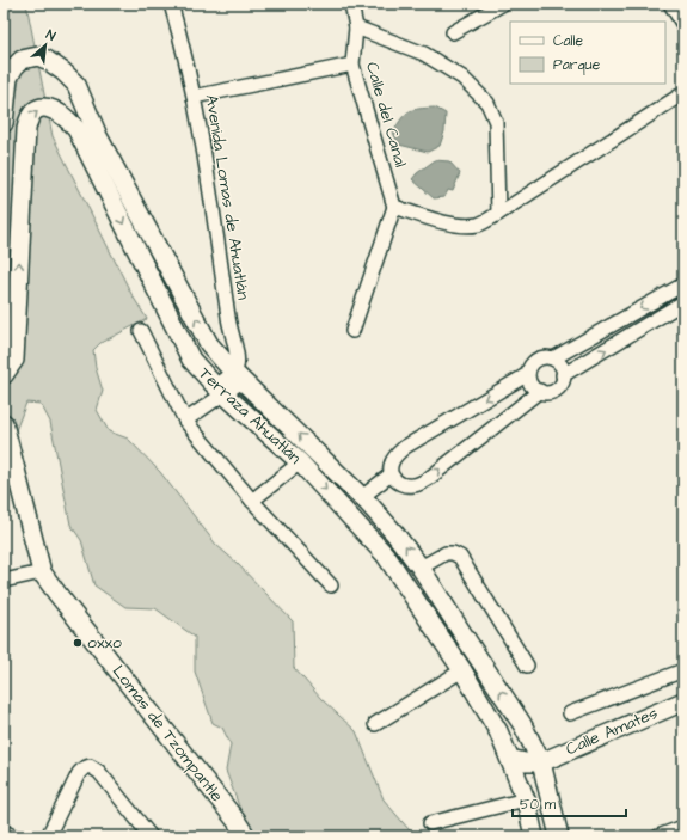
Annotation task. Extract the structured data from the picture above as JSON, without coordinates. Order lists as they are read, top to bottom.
{
  "streets": {
    "street": [
      "Calle del Canal",
      "Avenida Lomas de Ahuatlán",
      "Terraza Ahuatlán",
      "Calle Amates",
      "Lomas de Tzompantle"
    ]
  },
  "crossings": [
    ["Avenida Lomas de Ahuatlán", "Terraza Ahuatlán"],
    ["Terraza Ahuatlán", "Calle Amates"]
  ],
  "places": ["oxxo"],
  "legend": ["Calle", "Parque"],
  "scale_bar": "50 m",
  "north": "top right"
}
